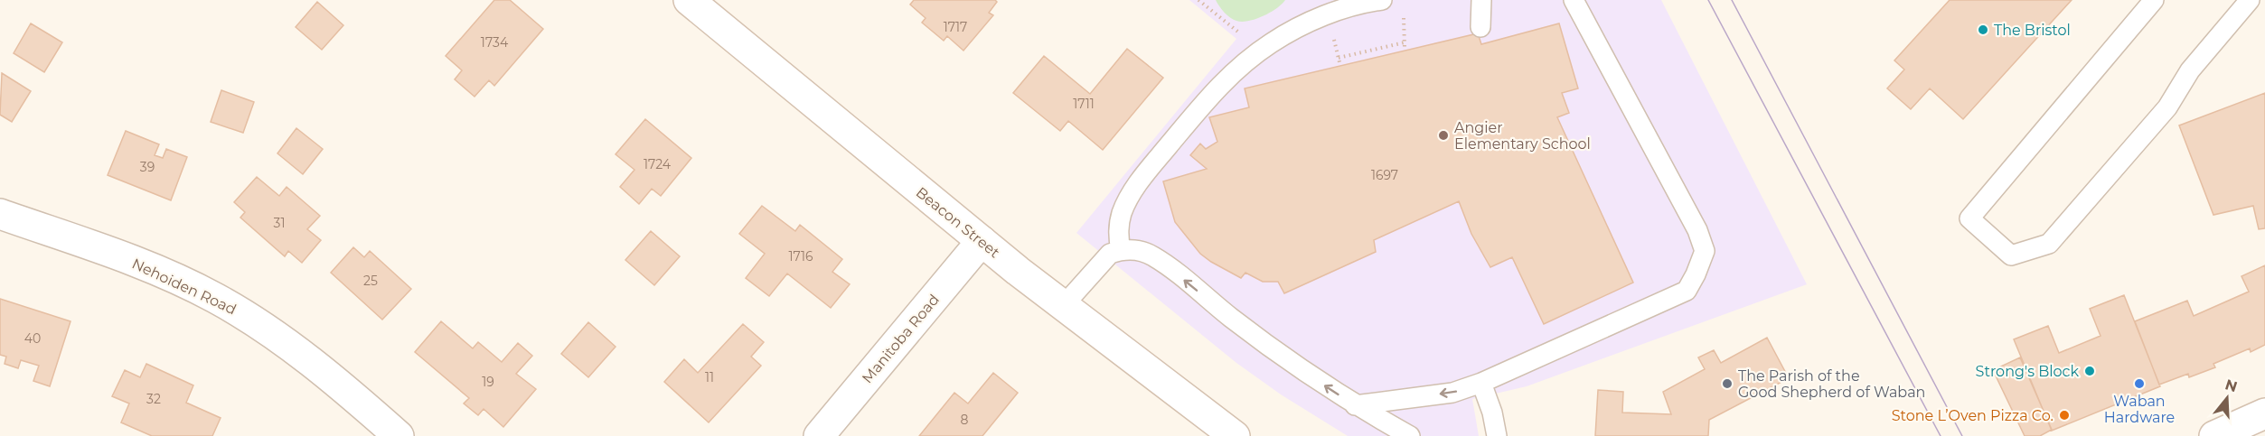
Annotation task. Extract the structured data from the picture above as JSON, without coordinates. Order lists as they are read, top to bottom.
{
  "streets": {
    "main road": ["Beacon Street", "Nehoiden Road", "Manitoba Road"]
  },
  "crossings": [
    ["Beacon Street", "Manitoba Road"]
  ],
  "places": [
    "The Bristol",
    "Angier Elementary School",
    "Strong's Block",
    "The Parish of the Good Shepherd of Waban",
    "Waban Hardware",
    "Stone L’Oven Pizza Co."
  ],
  "house_numbers": [
    "1717",
    "1734",
    "1711",
    "1724",
    "39",
    "1697",
    "31",
    "1716",
    "25",
    "40",
    "11",
    "19",
    "32",
    "8"
  ],
  "north": "top"
}
